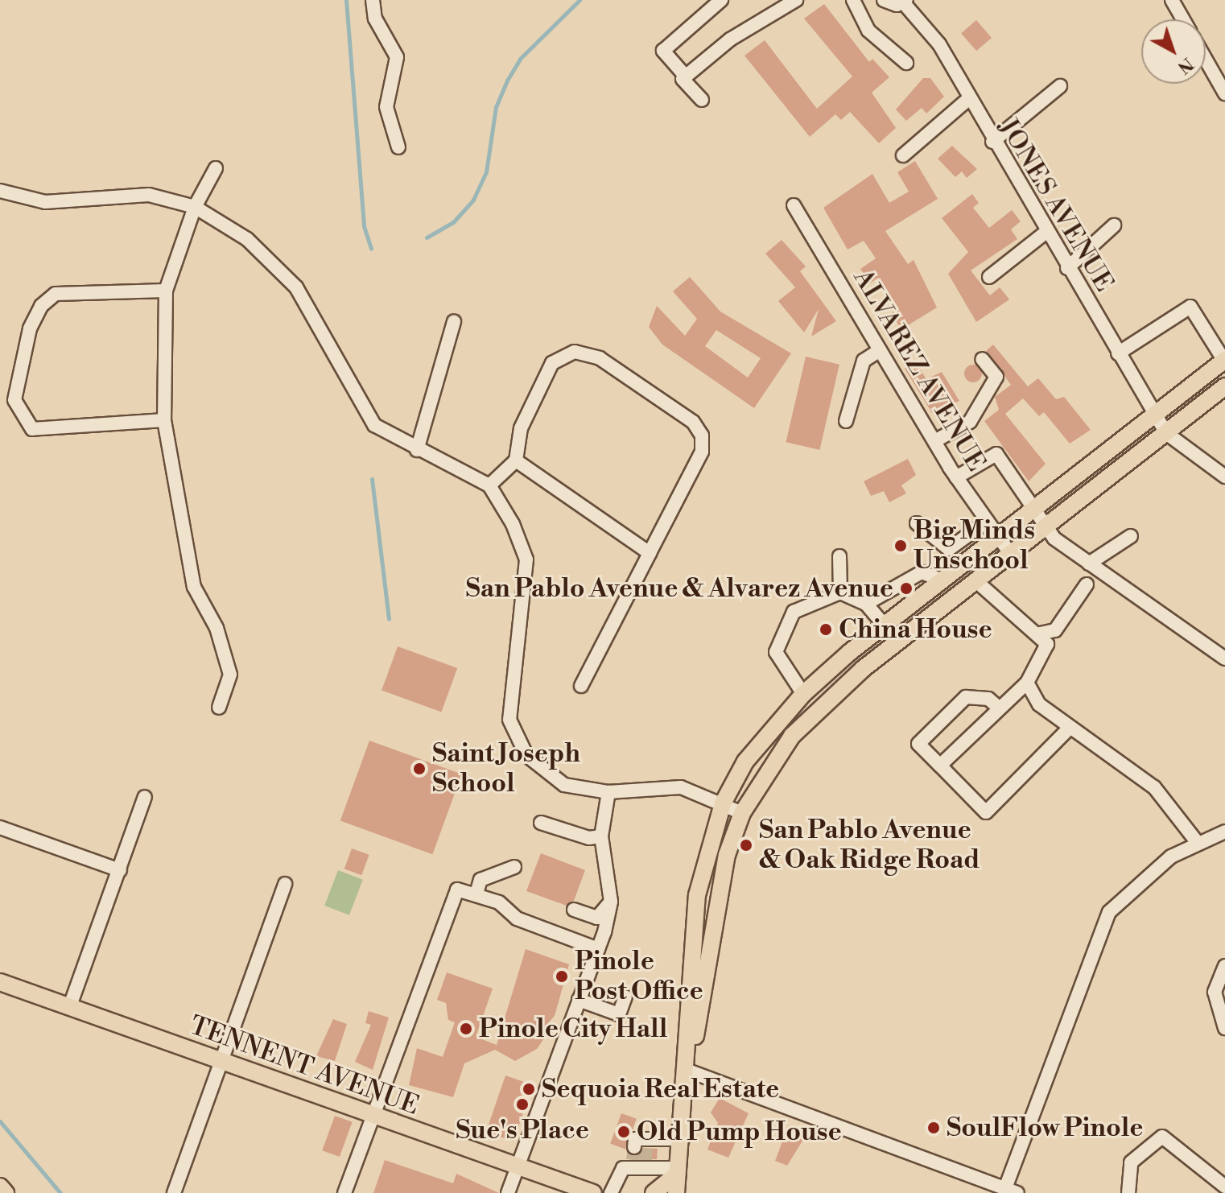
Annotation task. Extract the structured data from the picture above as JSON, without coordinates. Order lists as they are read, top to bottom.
{
  "streets": {
    "main road": ["TENNENT AVENUE"],
    "street": ["JONES AVENUE", "ALVAREZ AVENUE"]
  },
  "places": [
    "Big Minds Unschool",
    "San Pablo Avenue & Alvarez Avenue",
    "China House",
    "Saint Joseph School",
    "San Pablo Avenue & Oak Ridge Road",
    "Pinole Post Office",
    "Pinole City Hall",
    "Sequoia Real Estate",
    "Sue's Place",
    "SoulFlow Pinole",
    "Old Pump House"
  ],
  "north": "bottom right"
}
